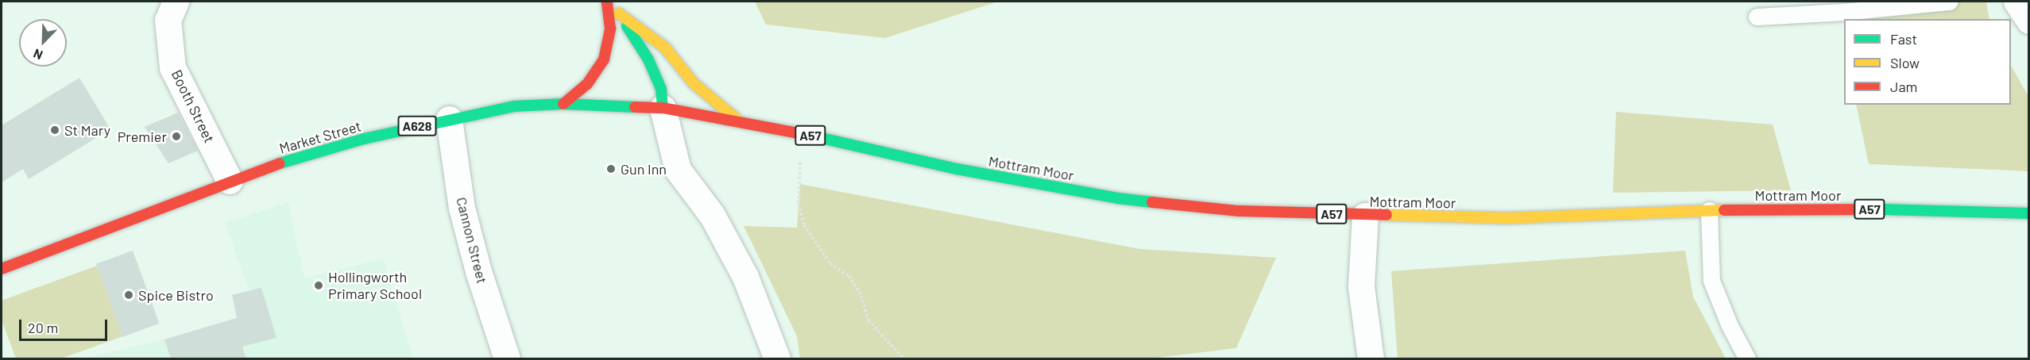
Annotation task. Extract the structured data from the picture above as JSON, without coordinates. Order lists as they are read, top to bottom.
{
  "streets": {
    "main road": [
      "A628",
      "A57",
      "Market Street",
      "Mottram Moor"
    ],
    "street": ["Booth Street", "Cannon Street"]
  },
  "crossings": [
    ["Booth Street", "Market Street"],
    ["Market Street", "Mottram Moor"],
    ["Market Street", "Cannon Street"]
  ],
  "places": [
    "St Mary",
    "Premier",
    "Gun Inn",
    "Hollingworth Primary School",
    "Spice Bistro"
  ],
  "legend": ["Fast", "Slow", "Jam"],
  "scale_bar": "20 m",
  "north": "bottom left"
}
